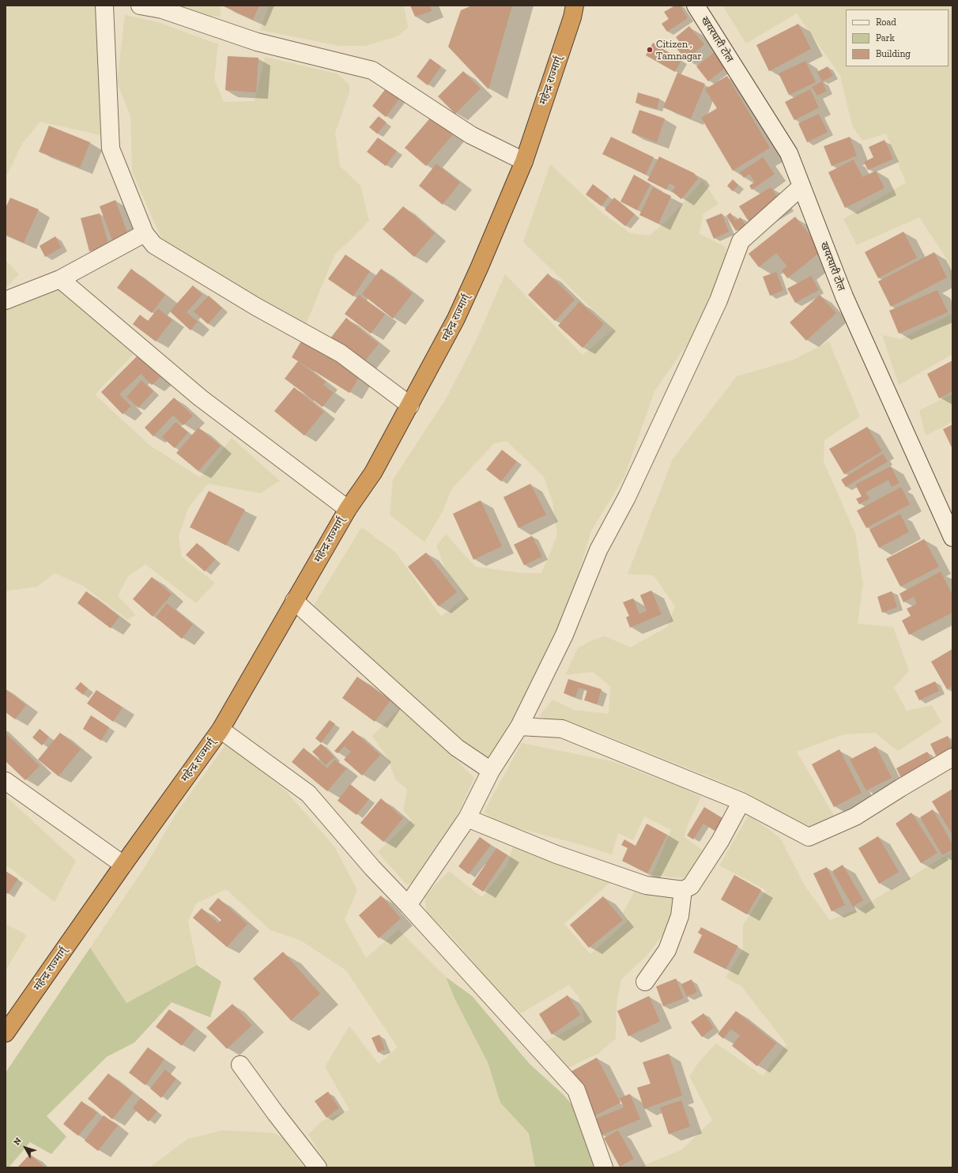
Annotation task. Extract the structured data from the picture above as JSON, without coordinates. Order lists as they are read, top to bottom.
{
  "streets": {
    "highway": ["महेन्द्र राज्मार्ग्"],
    "street": ["खयरघारी टोल"]
  },
  "places": ["Citizen , Tamnagar"],
  "legend": ["Road", "Park", "Building"],
  "north": "top left"
}
